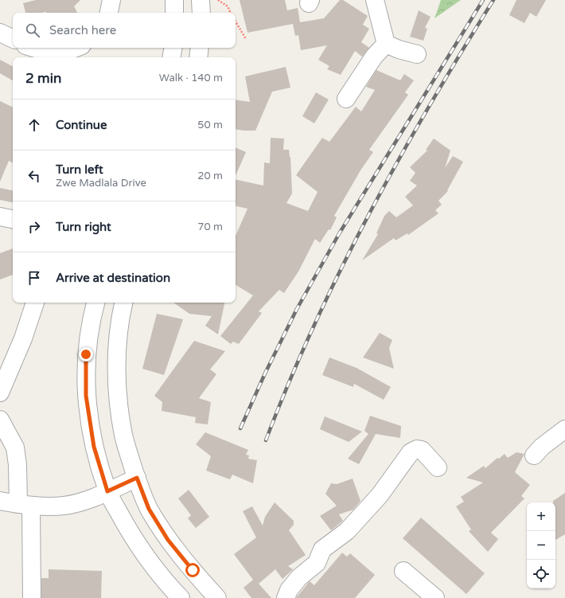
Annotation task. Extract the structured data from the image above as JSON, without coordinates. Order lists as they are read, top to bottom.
{
  "page": {
    "search": "Search here",
    "heading": ["2 min", "Walk · 140 m"],
    "list": [
      ["Continue", "50 m"],
      ["Turn left", "Zwe Madlala Drive", "20 m"],
      ["Turn right", "70 m"],
      "Arrive at destination"
    ],
    "map_buttons": ["+", "−"]
  }
}
